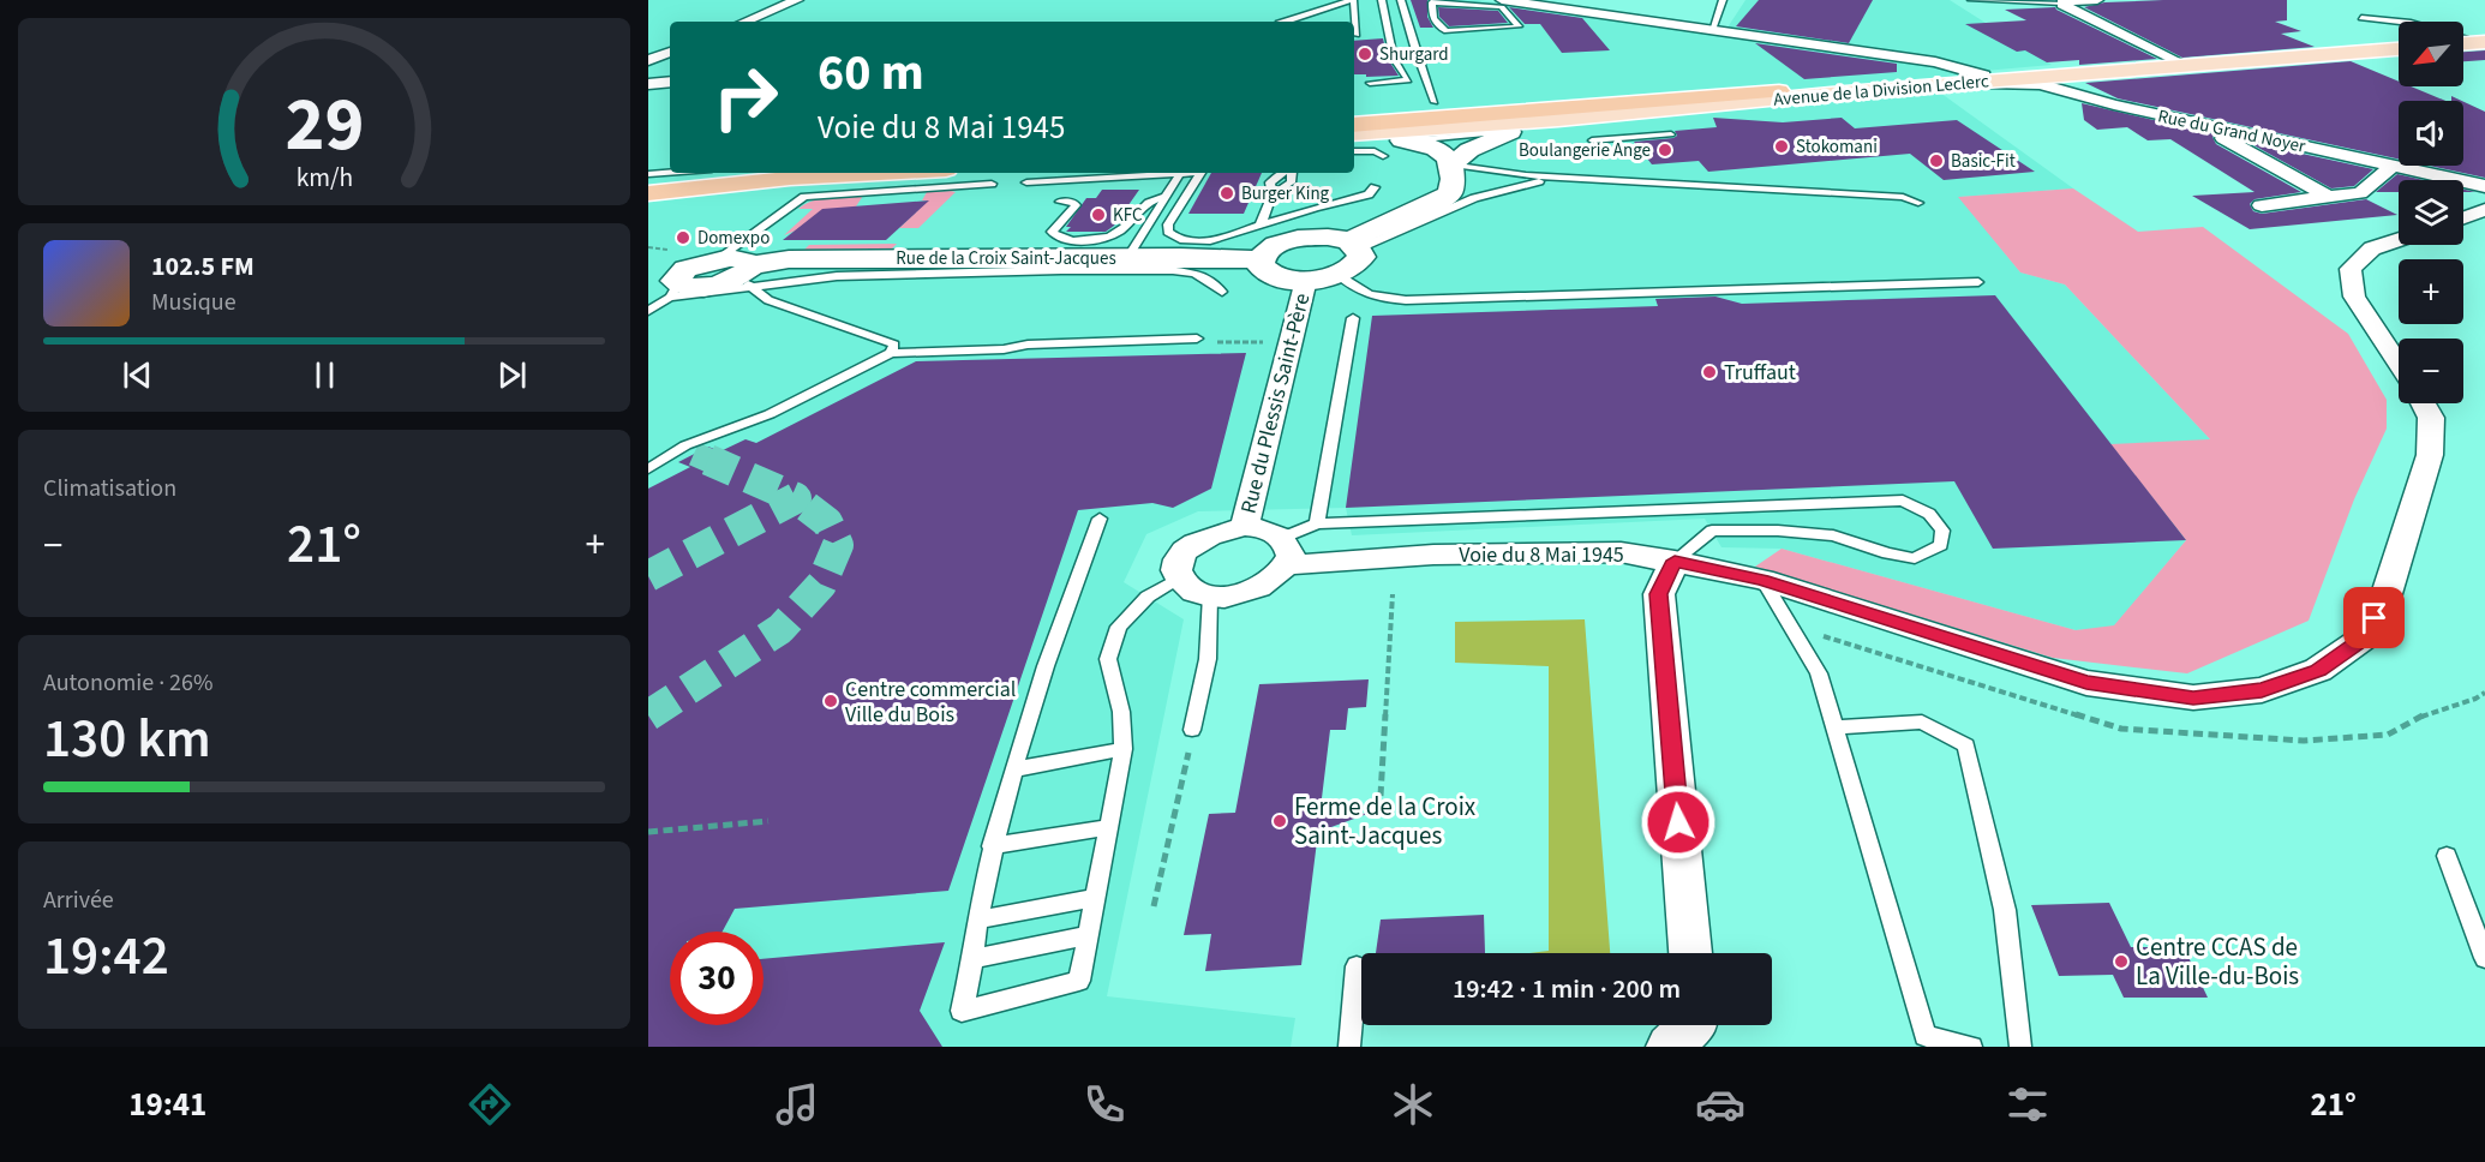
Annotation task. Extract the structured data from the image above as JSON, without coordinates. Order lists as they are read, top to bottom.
{
  "streets": {
    "highway": ["Avenue de la Division Leclerc"],
    "street": [
      "Rue du Grand Noyer",
      "Rue de la Croix Saint-Jacques",
      "Rue du Plessis Saint-Père",
      "Voie du 8 Mai 1945"
    ]
  },
  "crossings": [
    ["Avenue de la Division Leclerc", "Rue du Grand Noyer"],
    ["Rue du Plessis Saint-Père", "Voie du 8 Mai 1945"]
  ],
  "places": [
    "Shurgard",
    "Stokomani",
    "Boulangerie Ange",
    "Basic-Fit",
    "Burger King",
    "KFC",
    "Domexpo",
    "Truffaut",
    "Centre commercial Ville du Bois",
    "Ferme de la Croix Saint-Jacques",
    "Centre CCAS de La Ville-du-Bois"
  ],
  "north": "bottom left",
  "page": {
    "map_buttons": ["+", "−"],
    "turn": ["60 m", "Voie du 8 Mai 1945"],
    "song": ["102.5 FM", "Musique"],
    "tile": [
      "Climatisation",
      ["Autonomie · 26%", "130 km"],
      ["Arrivée", "19:42"]
    ],
    "heat": ["−", "21°", "+"],
    "limit": "30",
    "trip": "19:42 · 1 min · 200 m",
    "tabs": ["19:41", "21°"],
    "gauge": ["29", "km/h"]
  }
}
